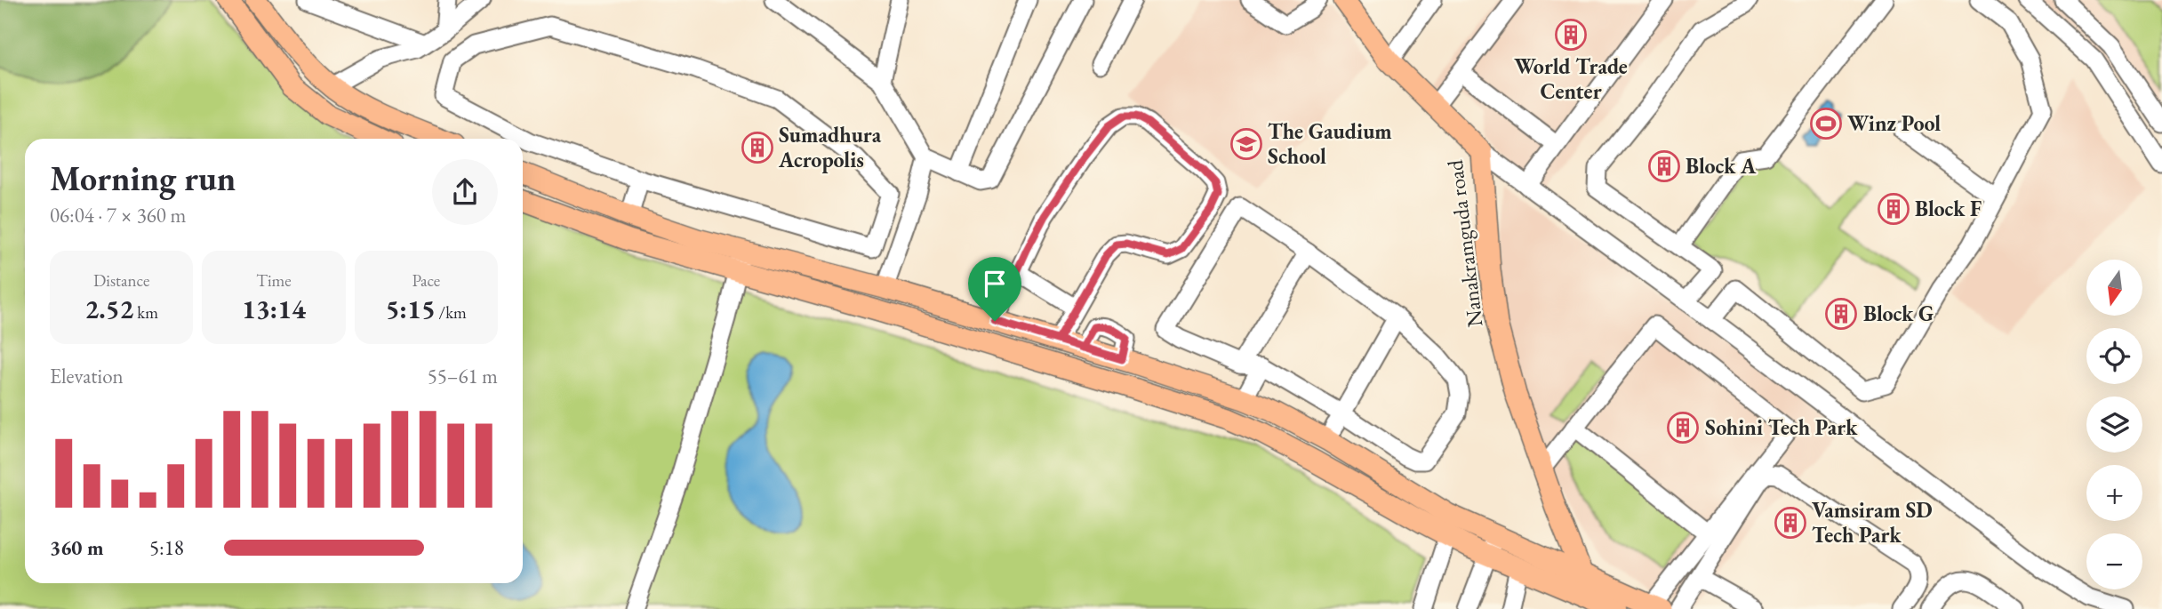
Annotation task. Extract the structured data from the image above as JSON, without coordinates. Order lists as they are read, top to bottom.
{
  "streets": {
    "main road": ["Nanakramguda road"]
  },
  "places": {
    "building": [
      "World Trade Center",
      "Sumadhura Acropolis",
      "Block A",
      "Block F",
      "Block G",
      "Sohini Tech Park",
      "Vamsiram SD Tech Park"
    ],
    "sports": ["Winz Pool"],
    "school or university": ["The Gaudium School"]
  },
  "north": "bottom",
  "page": {
    "heading": ["Morning run", "06:04 · 7 × 360 m"],
    "stats": [
      ["Distance", "2.52 km"],
      ["Time", "13:14"],
      ["Pace", "5:15 /km"]
    ],
    "map_buttons": ["+", "−"],
    "chart": ["Elevation", "55–61 m"],
    "list": [
      {
        "name": "360 m",
        "note": "5:18"
      }
    ]
  }
}
